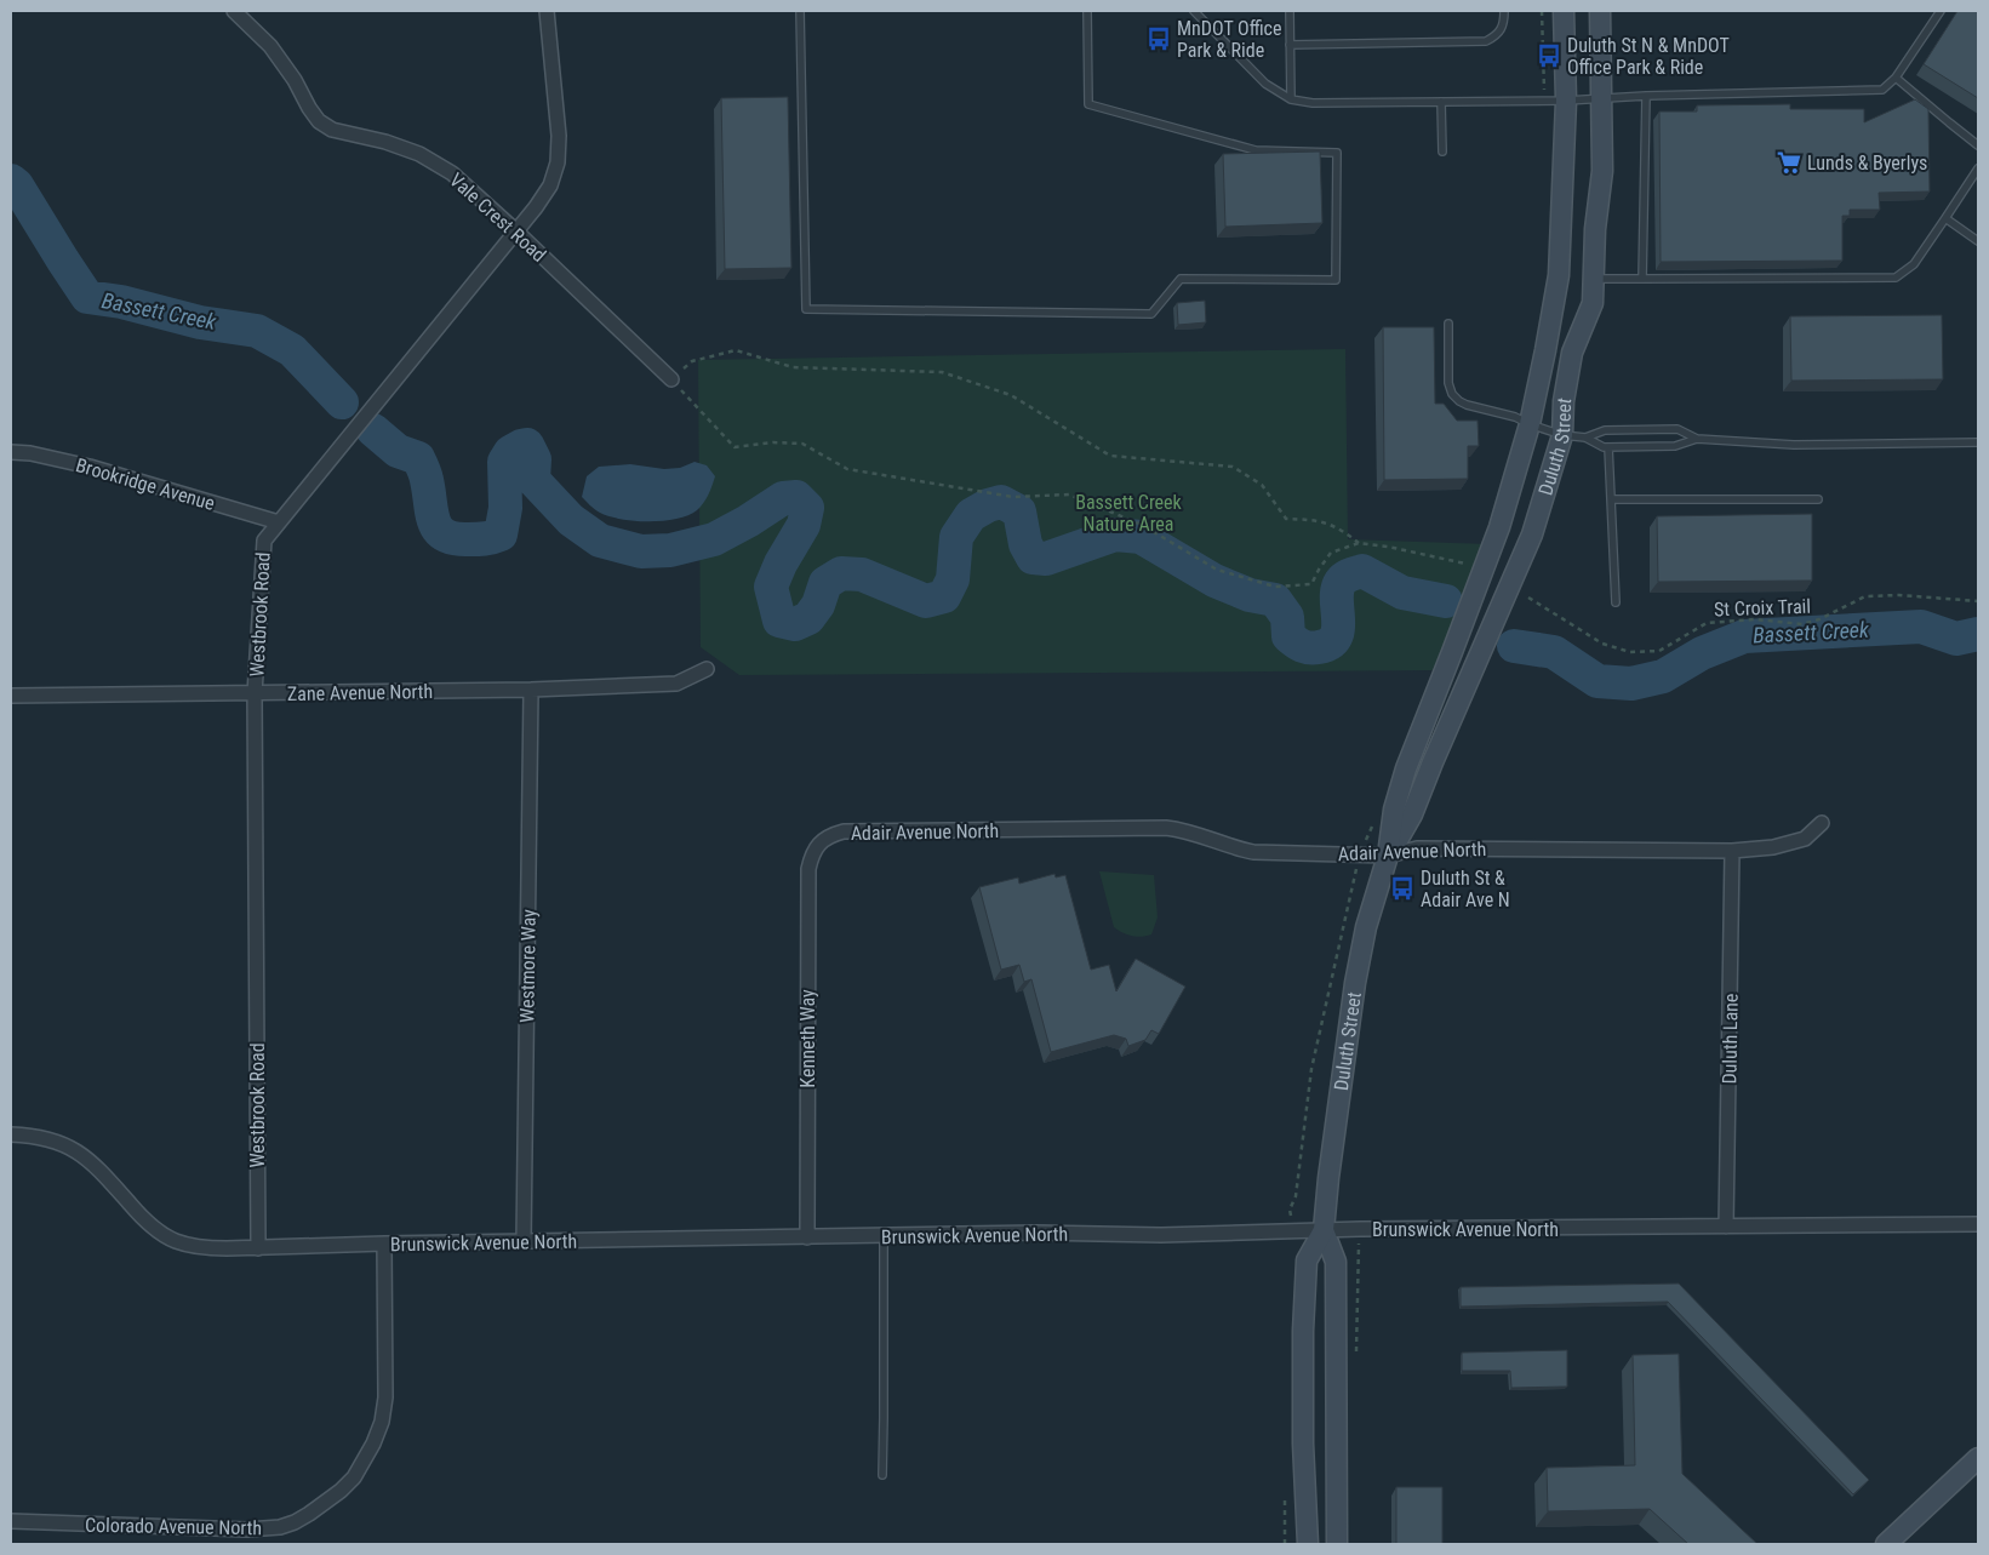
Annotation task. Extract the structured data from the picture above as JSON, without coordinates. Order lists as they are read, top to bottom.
{
  "streets": {
    "street": [
      "Vale Crest Road",
      "Duluth Street",
      "Brookridge Avenue",
      "Westbrook Road",
      "Zane Avenue North",
      "Adair Avenue North",
      "Westmore Way",
      "Kenneth Way",
      "Duluth Lane",
      "Brunswick Avenue North",
      "Colorado Avenue North"
    ],
    "path": ["St Croix Trail"]
  },
  "crossings": [
    ["Vale Crest Road", "Westbrook Road"],
    ["Duluth Street", "Adair Avenue North"],
    ["Duluth Street", "Brunswick Avenue North"],
    ["Brookridge Avenue", "Westbrook Road"],
    ["Westbrook Road", "Zane Avenue North"],
    ["Westbrook Road", "Brunswick Avenue North"],
    ["Zane Avenue North", "Westmore Way"],
    ["Adair Avenue North", "Kenneth Way"],
    ["Adair Avenue North", "Duluth Lane"],
    ["Westmore Way", "Brunswick Avenue North"],
    ["Kenneth Way", "Brunswick Avenue North"],
    ["Duluth Lane", "Brunswick Avenue North"],
    ["Brunswick Avenue North", "Colorado Avenue North"]
  ],
  "water": ["Bassett Creek"],
  "parks": ["Bassett Creek Nature Area"],
  "places": {
    "bus stop": ["MnDOT Office Park & Ride", "Duluth St N & MnDOT Office Park & Ride", "Duluth St & Adair Ave N"],
    "supermarket": ["Lunds & Byerlys"]
  }
}
